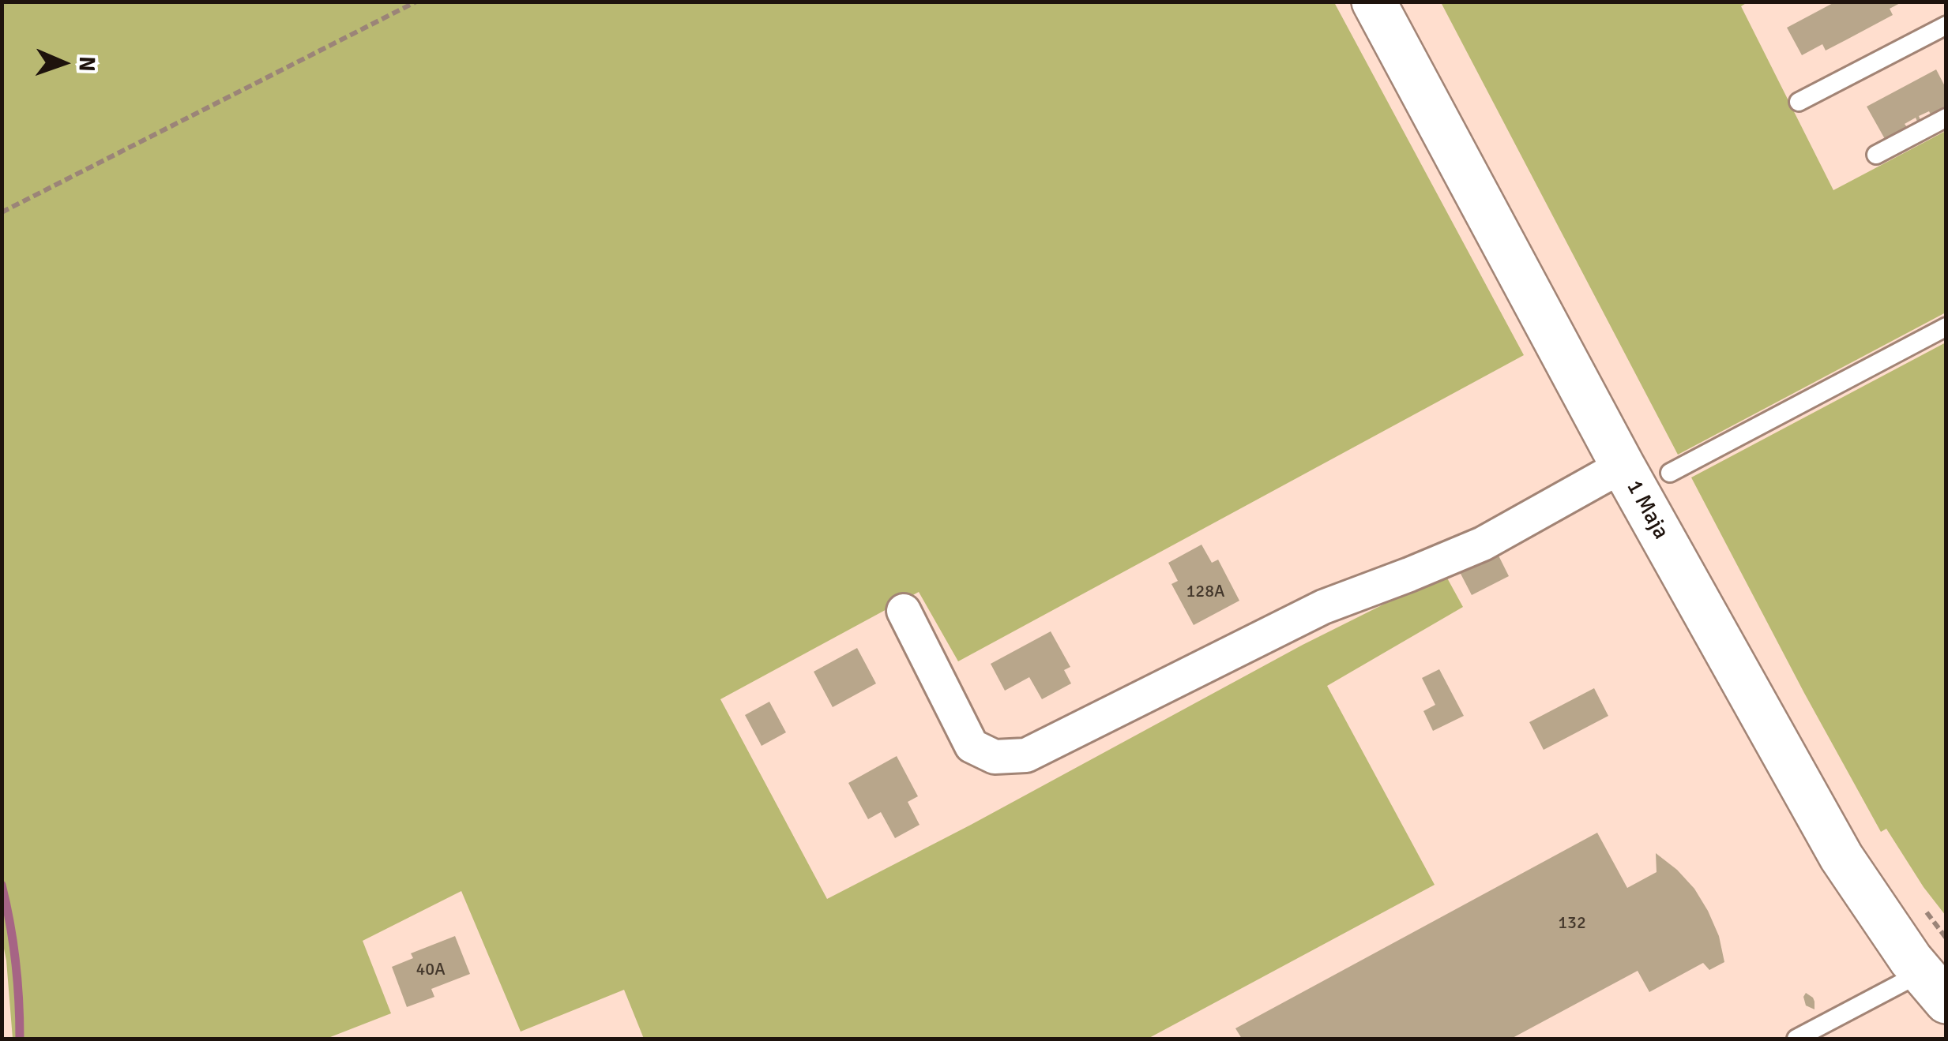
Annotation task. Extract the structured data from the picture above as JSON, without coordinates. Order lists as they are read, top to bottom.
{
  "streets": {
    "main road": ["1 Maja"]
  },
  "house_numbers": ["128A", "132", "40A"],
  "north": "right"
}
